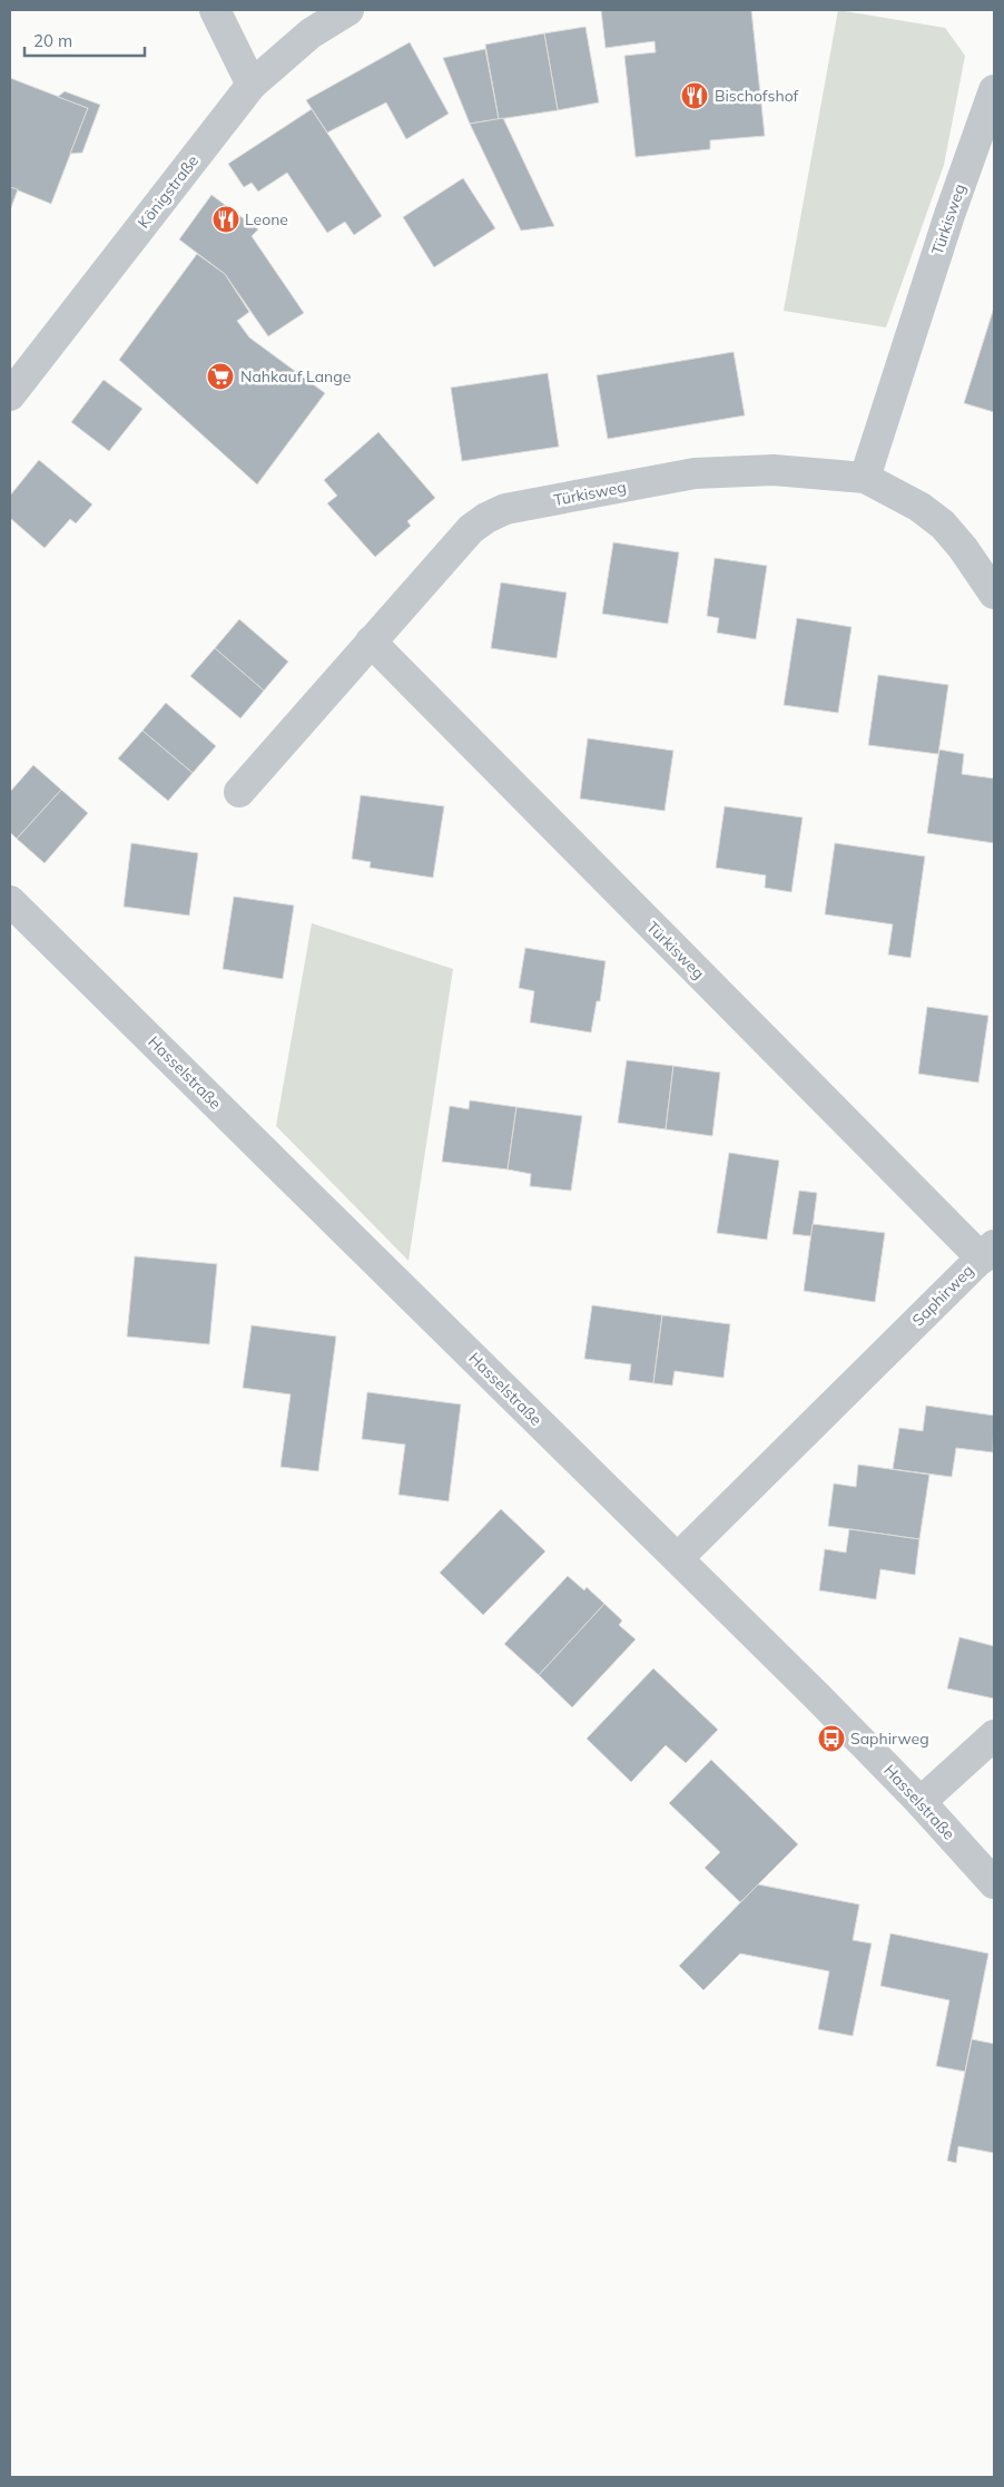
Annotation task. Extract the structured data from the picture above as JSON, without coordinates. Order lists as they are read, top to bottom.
{
  "streets": {
    "street": [
      "Königstraße",
      "Türkisweg",
      "Hasselstraße",
      "Saphirweg"
    ]
  },
  "crossings": [
    ["Türkisweg", "Saphirweg"],
    ["Hasselstraße", "Saphirweg"]
  ],
  "places": {
    "restaurant": ["Bischofshof", "Leone"],
    "supermarket": ["Nahkauf Lange"],
    "bus stop": ["Saphirweg"]
  },
  "scale_bar": "20 m"
}
